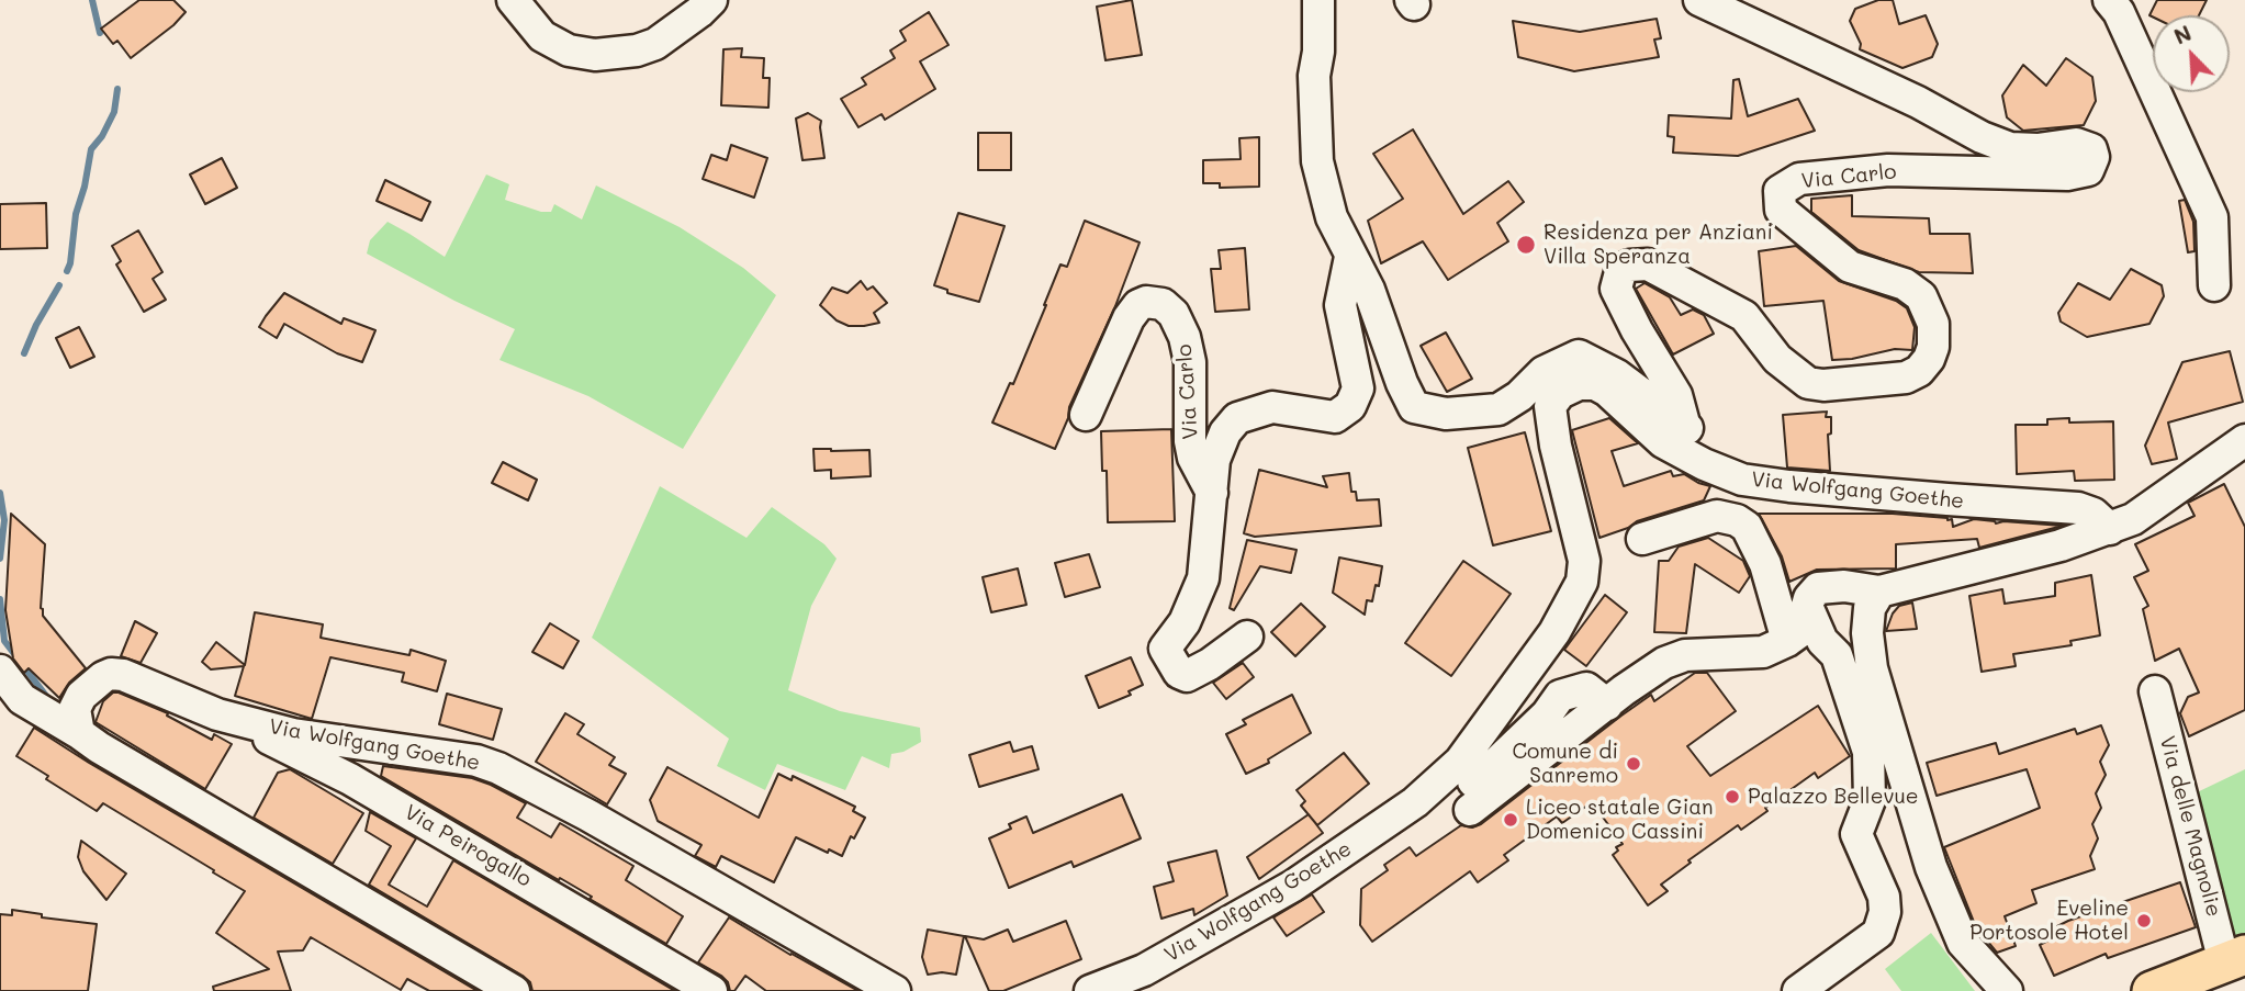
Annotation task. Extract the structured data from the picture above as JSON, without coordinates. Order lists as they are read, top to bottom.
{
  "streets": {
    "street": [
      "Via Carlo",
      "Via Wolfgang Goethe",
      "Via delle Magnolie",
      "Via Peirogallo"
    ]
  },
  "crossings": [
    ["Via Carlo", "Via Wolfgang Goethe"],
    ["Via Wolfgang Goethe", "Via Peirogallo"]
  ],
  "places": [
    "Residenza per Anziani Villa Speranza",
    "Comune di Sanremo",
    "Palazzo Bellevue",
    "Liceo statale Gian Domenico Cassini",
    "Eveline Portosole Hotel"
  ],
  "north": "top left"
}
